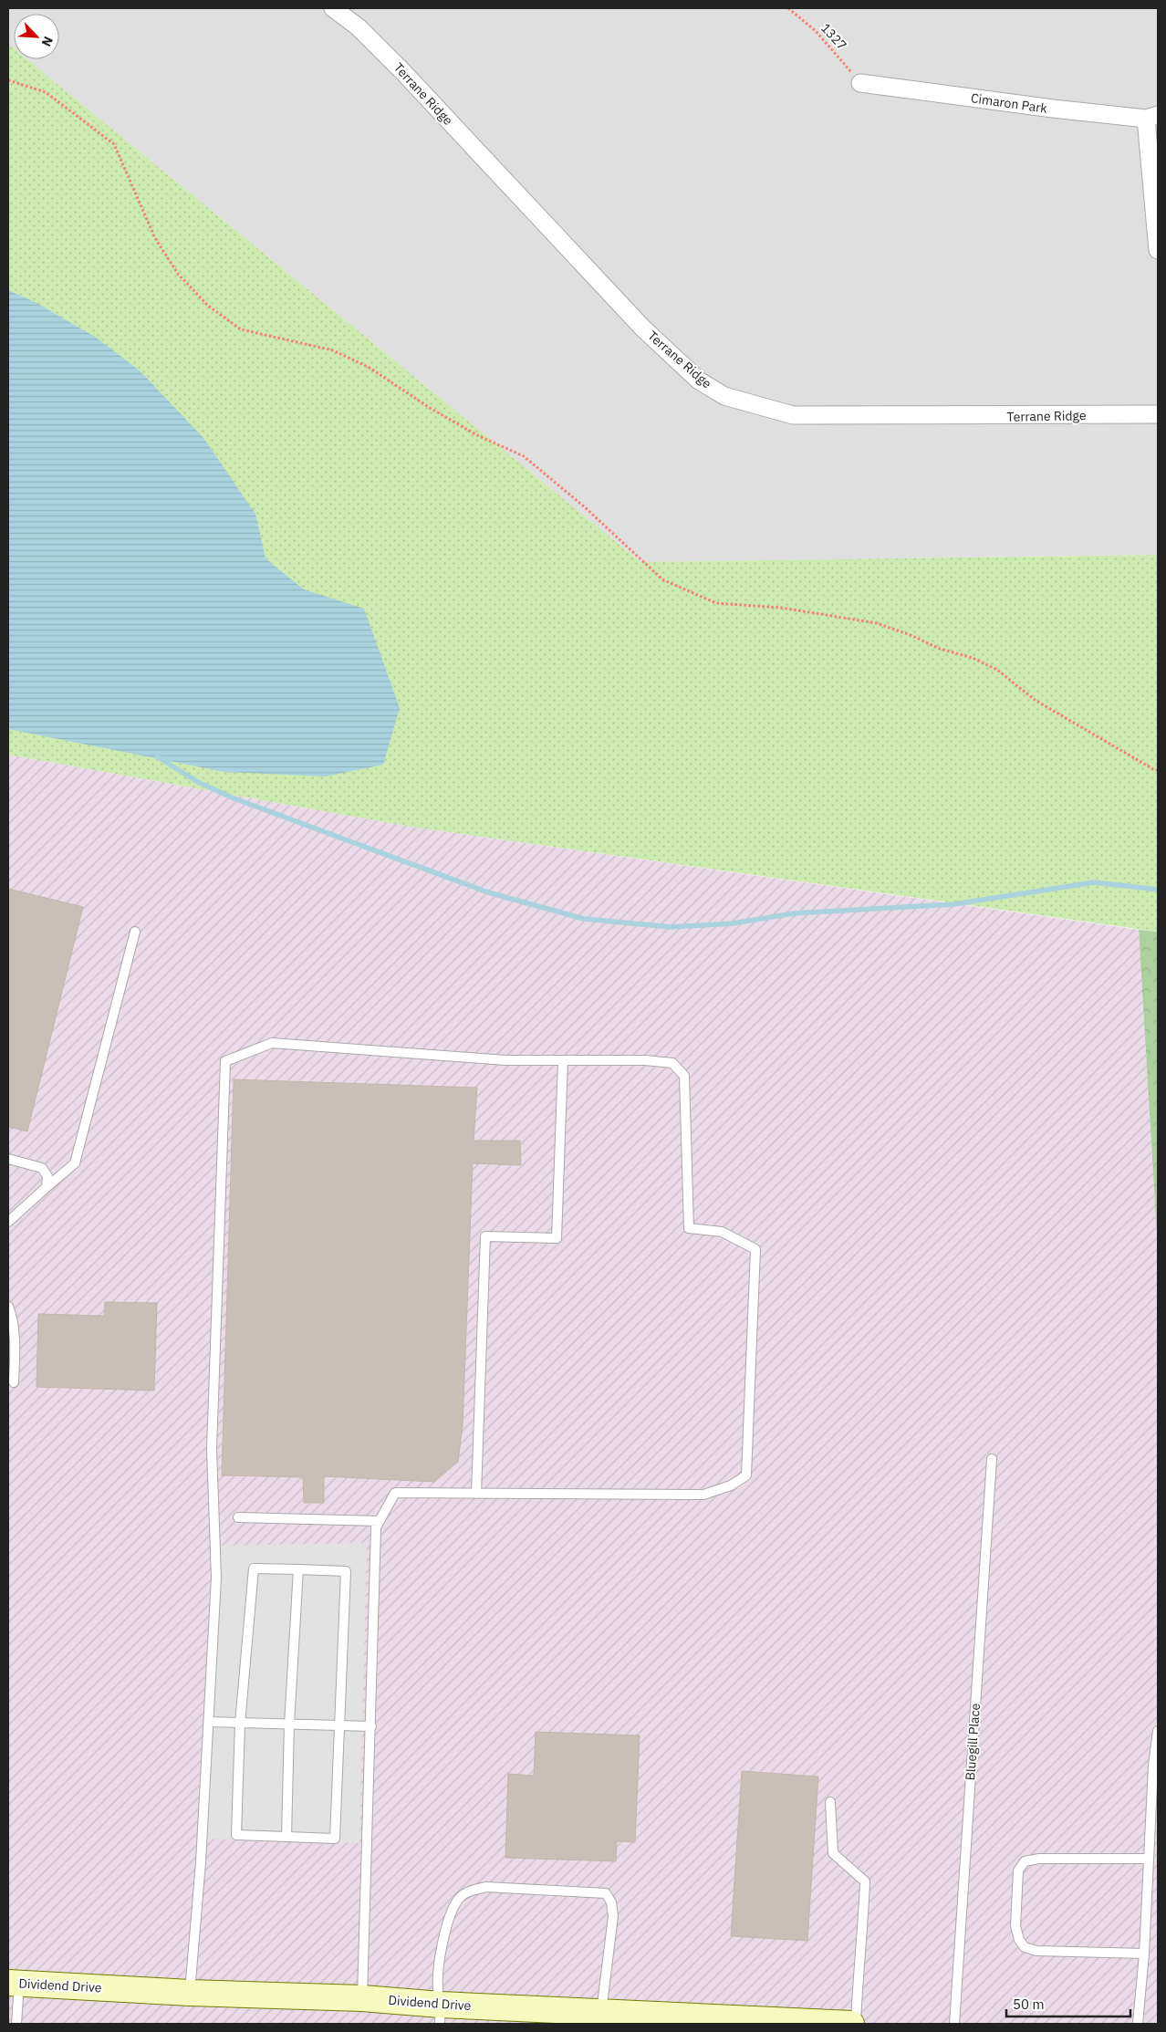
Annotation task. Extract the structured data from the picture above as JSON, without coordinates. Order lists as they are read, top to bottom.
{
  "streets": {
    "street": ["Terrane Ridge", "Cimaron Park", "Dividend Drive"],
    "lane": ["Bluegill Place"],
    "path": ["1327"]
  },
  "crossings": [
    ["1327", "Cimaron Park"]
  ],
  "scale_bar": "50 m",
  "north": "bottom right"
}
